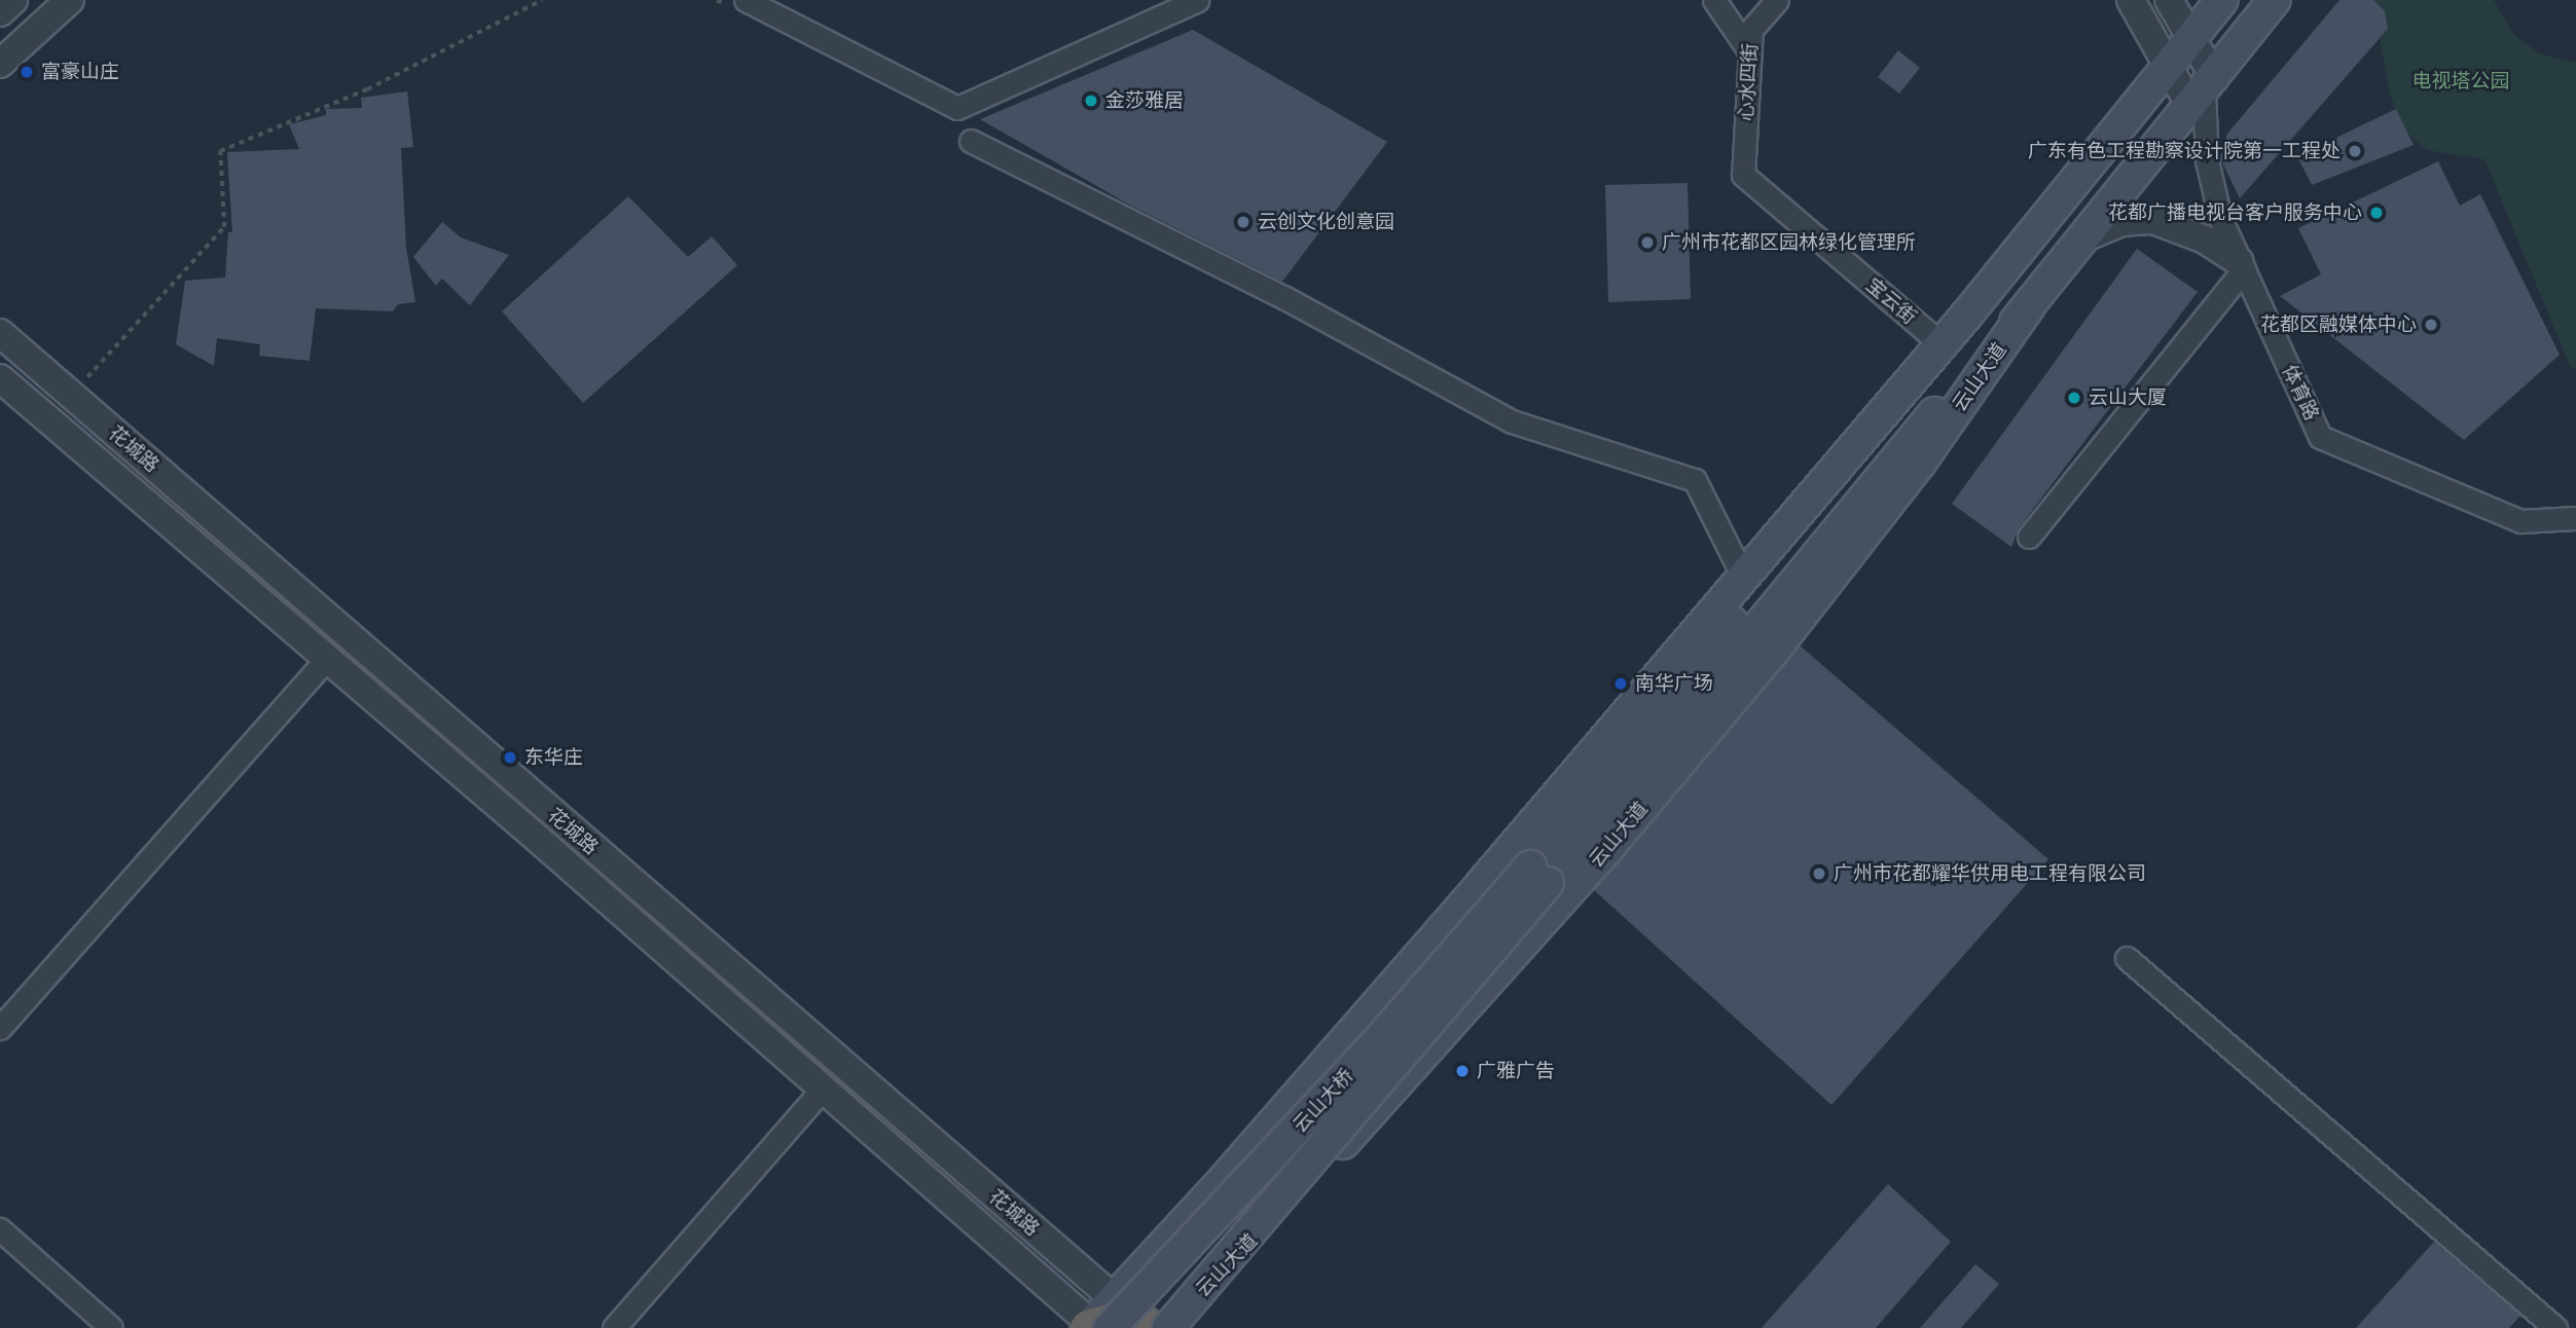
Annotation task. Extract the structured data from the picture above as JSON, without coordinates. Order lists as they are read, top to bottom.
{
  "streets": {
    "main road": ["云山大道", "云山大桥"],
    "street": [
      "心水四街",
      "宝云街",
      "体育路",
      "花城路"
    ]
  },
  "crossings": [
    ["心水四街", "宝云街"],
    ["云山大道", "体育路"],
    ["云山大道", "云山大桥"],
    ["花城路", "云山大桥"]
  ],
  "parks": ["电视塔公园"],
  "places": [
    "富豪山庄",
    "金莎雅居",
    "广东有色工程勘察设计院第一工程处",
    "花都广播电视台客户服务中心",
    "云创文化创意园",
    "广州市花都区园林绿化管理所",
    "花都区融媒体中心",
    "云山大厦",
    "南华广场",
    "东华庄",
    "广州市花都耀华供用电工程有限公司",
    "广雅广告"
  ]
}
